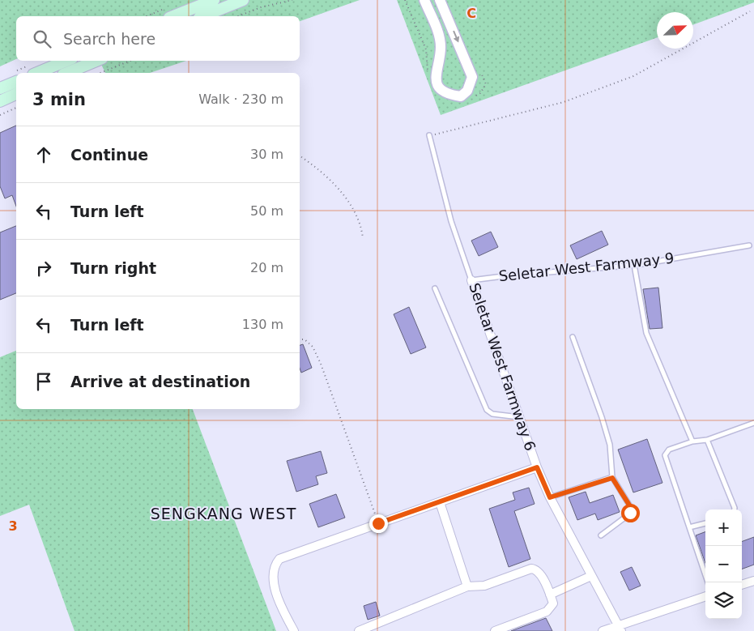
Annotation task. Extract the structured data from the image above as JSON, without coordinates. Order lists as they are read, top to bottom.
{
  "streets": {
    "street": ["Seletar West Farmway 6"],
    "lane": ["Seletar West Farmway 9"]
  },
  "crossings": [
    ["Seletar West Farmway 9", "Seletar West Farmway 6"]
  ],
  "districts": ["SENGKANG WEST"],
  "north": "top right",
  "page": {
    "search": "Search here",
    "heading": ["3 min", "Walk · 230 m"],
    "list": [
      ["Continue", "30 m"],
      ["Turn left", "50 m"],
      ["Turn right", "20 m"],
      ["Turn left", "130 m"],
      "Arrive at destination"
    ],
    "map_buttons": ["+", "−"]
  },
  "grid": {
    "columns": ["C"],
    "rows": ["3"]
  }
}
